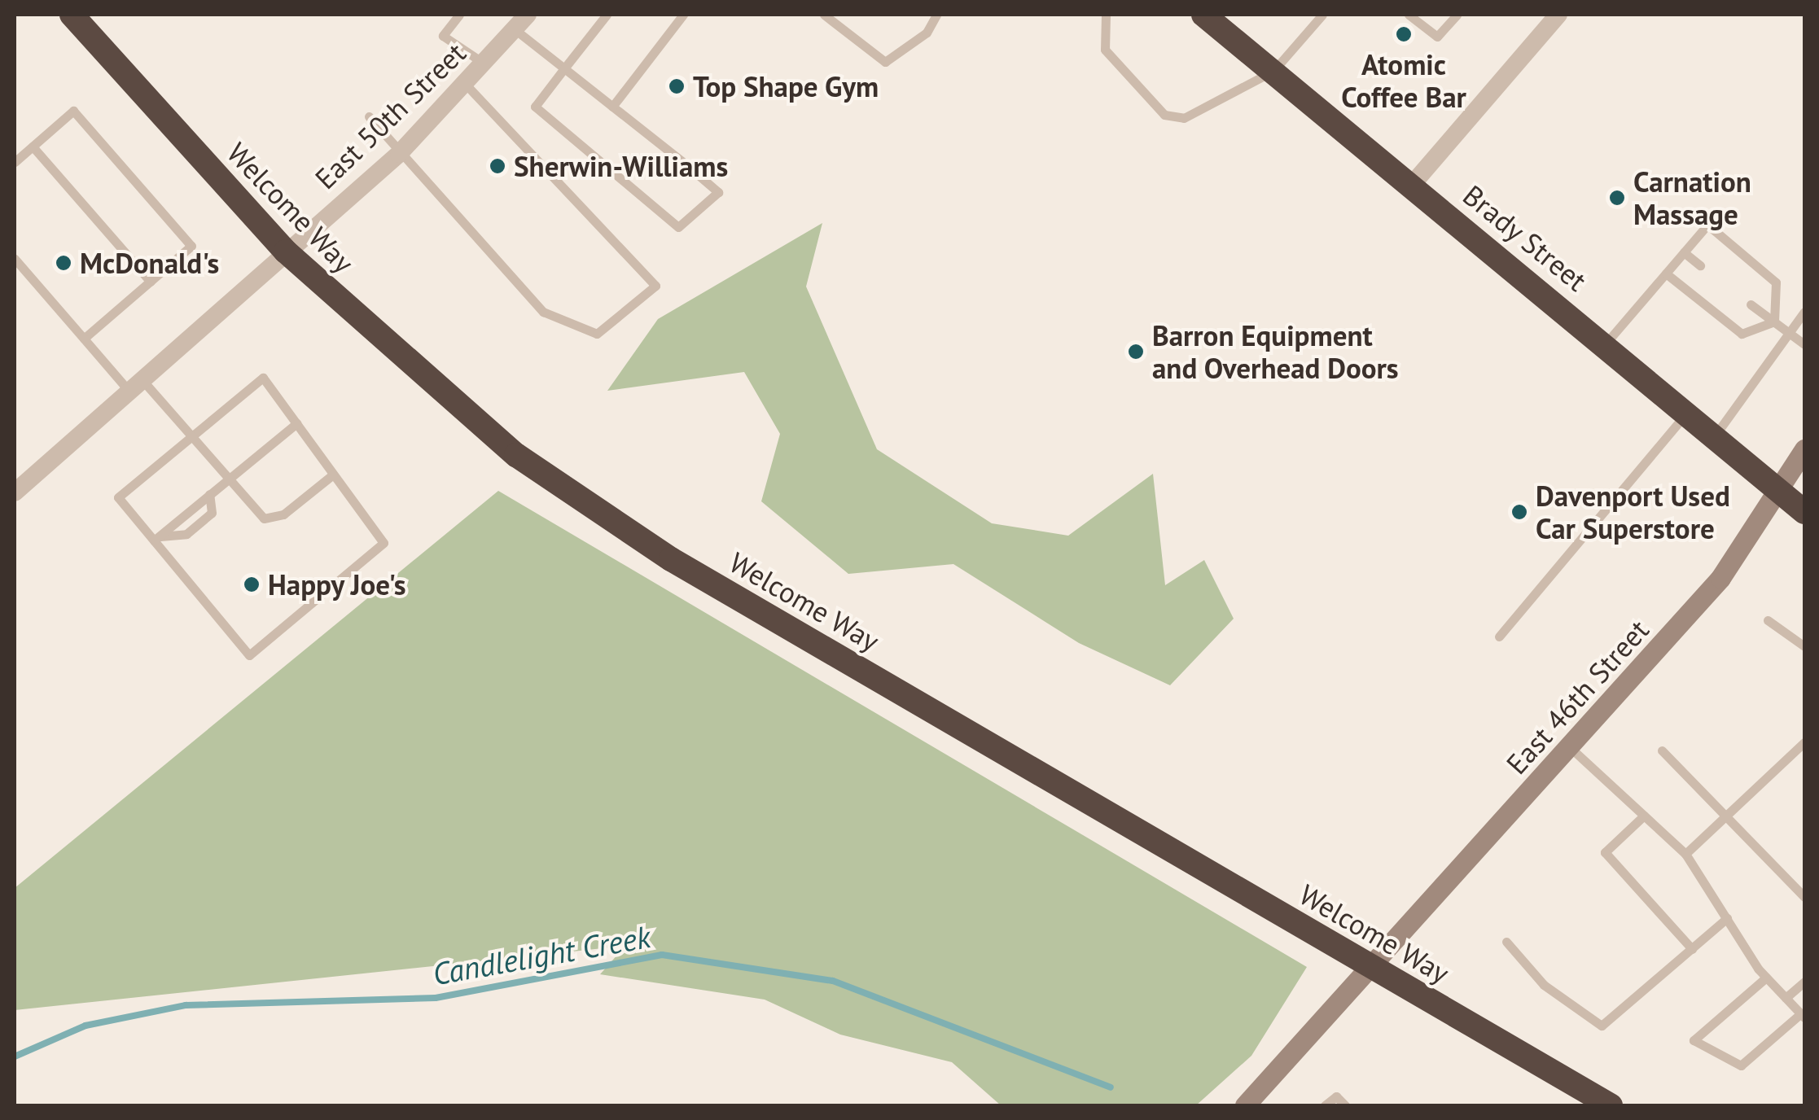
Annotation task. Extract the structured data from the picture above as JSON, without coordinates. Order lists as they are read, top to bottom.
{
  "streets": {
    "highway": ["Welcome Way", "Brady Street"],
    "street": ["East 50th Street", "East 46th Street"]
  },
  "crossings": [
    ["East 50th Street", "Welcome Way"],
    ["Welcome Way", "East 46th Street"],
    ["Brady Street", "East 46th Street"]
  ],
  "water": ["Candlelight Creek"],
  "places": [
    "Atomic Coffee Bar",
    "Top Shape Gym",
    "Sherwin-Williams",
    "Carnation Massage",
    "McDonald's",
    "Barron Equipment and Overhead Doors",
    "Davenport Used Car Superstore",
    "Happy Joe's"
  ]
}
